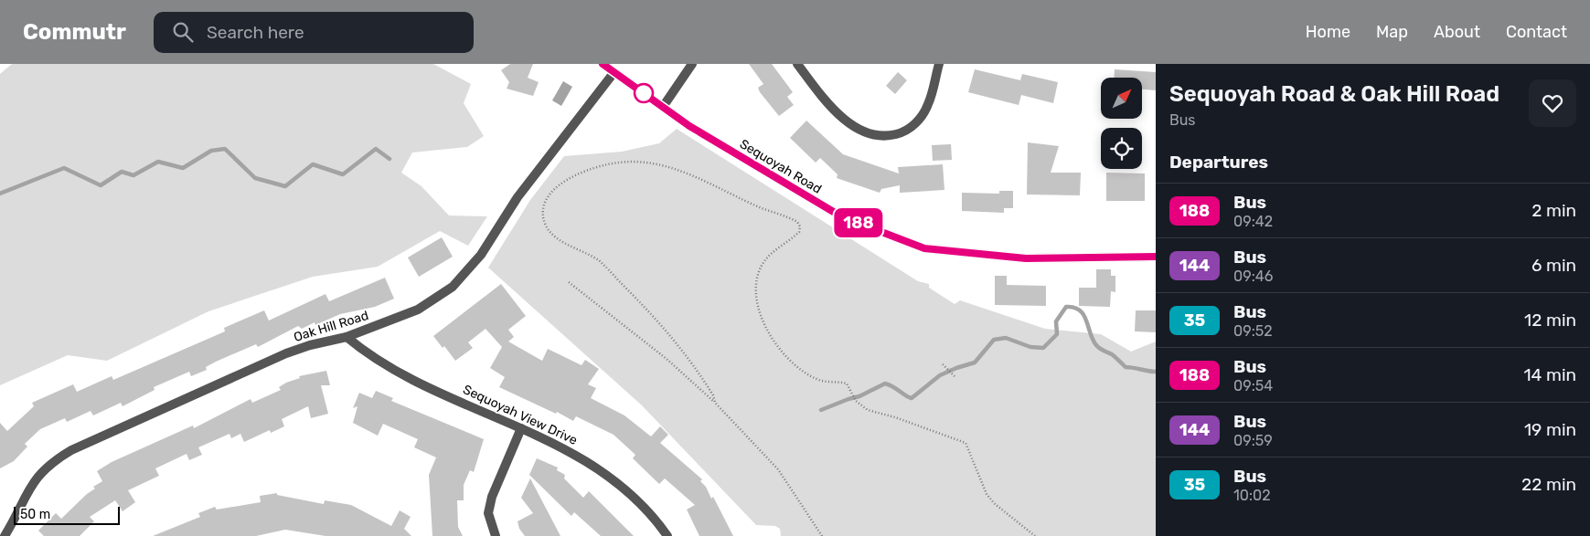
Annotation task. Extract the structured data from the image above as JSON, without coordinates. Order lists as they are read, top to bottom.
{
  "streets": {
    "street": ["Sequoyah Road", "Oak Hill Road", "Sequoyah View Drive"]
  },
  "crossings": [
    ["Sequoyah Road", "Oak Hill Road"],
    ["Oak Hill Road", "Sequoyah View Drive"]
  ],
  "lines": ["bus line 188"],
  "scale_bar": "50 m",
  "north": "top right",
  "page": {
    "header": "Commutr",
    "search": "Search here",
    "nav": [
      "Home",
      "Map",
      "About",
      "Contact"
    ],
    "on_map": "188",
    "heading": [
      ["Sequoyah Road & Oak Hill Road", "Bus"],
      "Departures"
    ],
    "list": [
      {
        "mark": "188",
        "name": "Bus",
        "note": "09:42",
        "value": "2 min"
      },
      {
        "mark": "144",
        "name": "Bus",
        "note": "09:46",
        "value": "6 min"
      },
      {
        "mark": "35",
        "name": "Bus",
        "note": "09:52",
        "value": "12 min"
      },
      {
        "mark": "188",
        "name": "Bus",
        "note": "09:54",
        "value": "14 min"
      },
      {
        "mark": "144",
        "name": "Bus",
        "note": "09:59",
        "value": "19 min"
      },
      {
        "mark": "35",
        "name": "Bus",
        "note": "10:02",
        "value": "22 min"
      }
    ],
    "scale": "50 m"
  }
}
